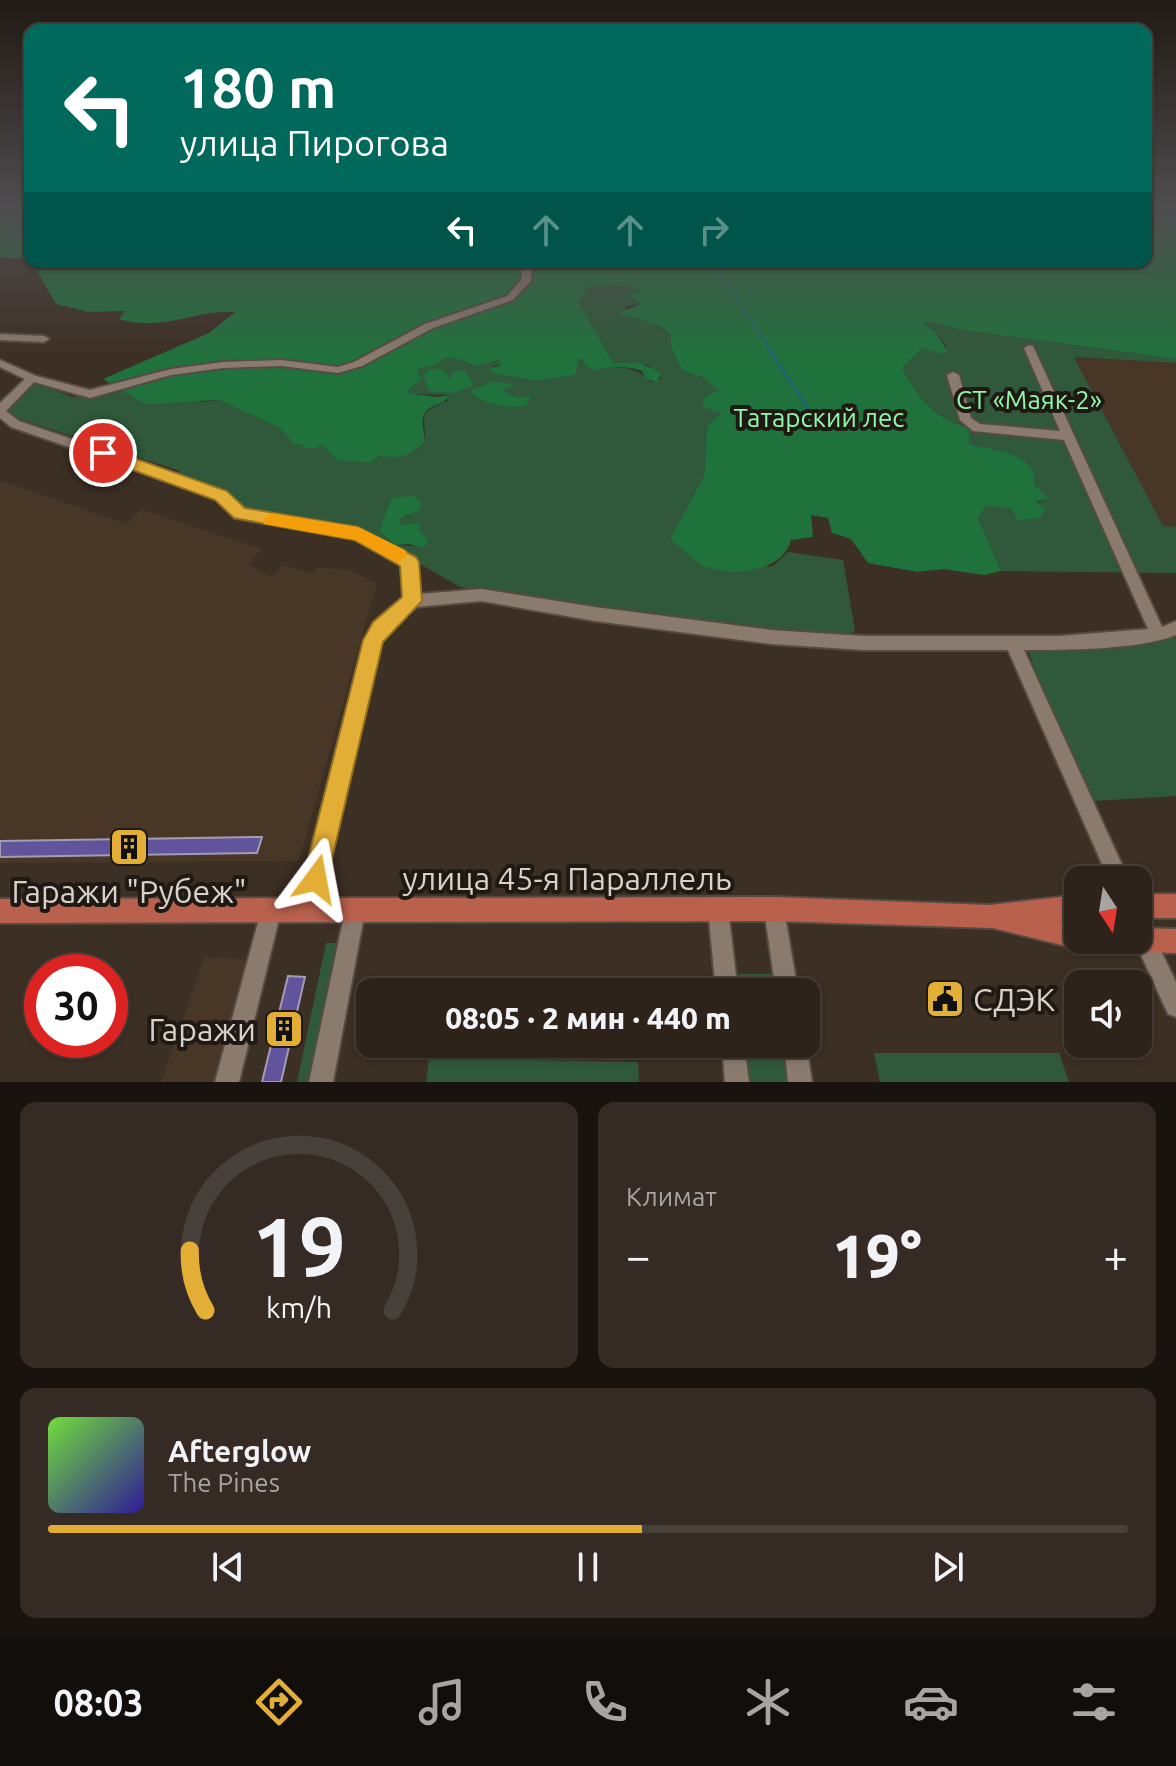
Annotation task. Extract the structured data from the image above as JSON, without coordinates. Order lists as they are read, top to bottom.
{
  "streets": {
    "main road": ["улица 45-я Параллель"]
  },
  "parks": ["СТ «Маяк-2»", "Татарский лес"],
  "places": {
    "building": ["Гаражи \"Рубеж\"", "Гаражи"],
    "public building": ["СДЭК"]
  },
  "north": "bottom",
  "page": {
    "turn": ["180 m", "улица Пирогова"],
    "limit": "30",
    "trip": "08:05 · 2 мин · 440 m",
    "tile": "Климат",
    "heat": ["−", "19°", "+"],
    "song": ["Afterglow", "The Pines"],
    "tabs": "08:03",
    "gauge": ["19", "km/h"]
  }
}
